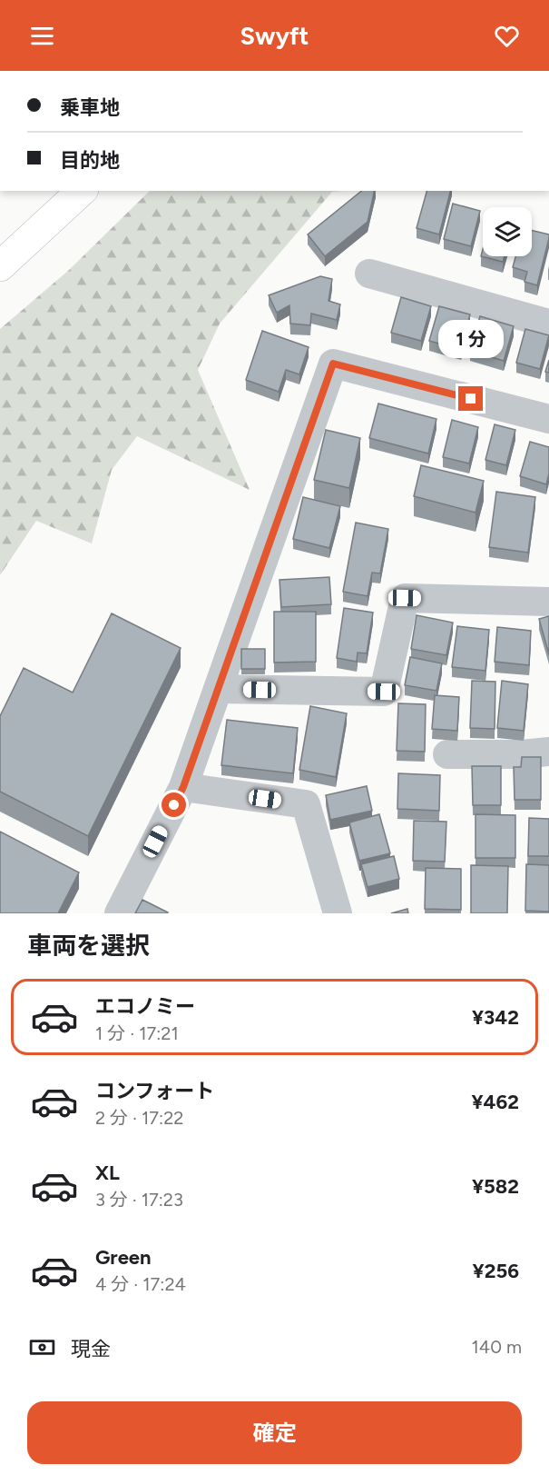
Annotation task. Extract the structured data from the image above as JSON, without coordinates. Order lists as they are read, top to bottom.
{
  "page": {
    "header": "Swyft",
    "banner": ["乗車地", "目的地"],
    "bubble": "1 分",
    "heading": "車両を選択",
    "list": [
      {
        "name": "エコノミー",
        "note": "1 分 · 17:21",
        "value": "¥342"
      },
      {
        "name": "コンフォート",
        "note": "2 分 · 17:22",
        "value": "¥462"
      },
      {
        "name": "XL",
        "note": "3 分 · 17:23",
        "value": "¥582"
      },
      {
        "name": "Green",
        "note": "4 分 · 17:24",
        "value": "¥256"
      }
    ],
    "pay": ["現金", "140 m"],
    "buttons": "確定"
  }
}
